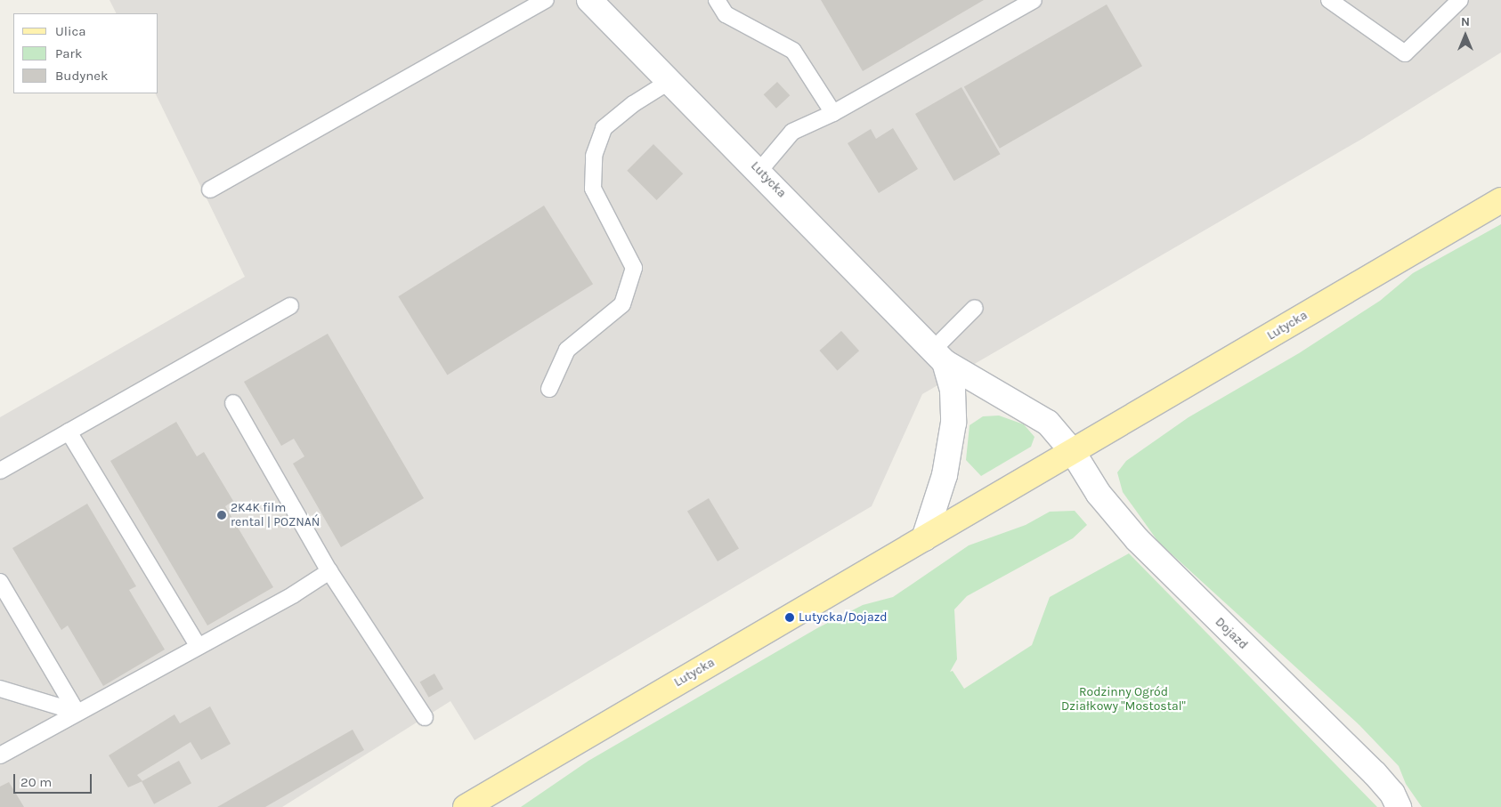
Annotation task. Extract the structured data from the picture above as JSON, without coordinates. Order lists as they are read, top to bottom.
{
  "streets": {
    "main road": ["Lutycka"],
    "street": ["Dojazd"]
  },
  "crossings": [
    ["Lutycka", "Dojazd"]
  ],
  "parks": ["Rodzinny Ogród Działkowy \"Mostostal\""],
  "places": ["2K4K film rental | POZNAŃ", "Lutycka/Dojazd"],
  "legend": ["Ulica", "Park", "Budynek"],
  "scale_bar": "20 m",
  "north": "top"
}
